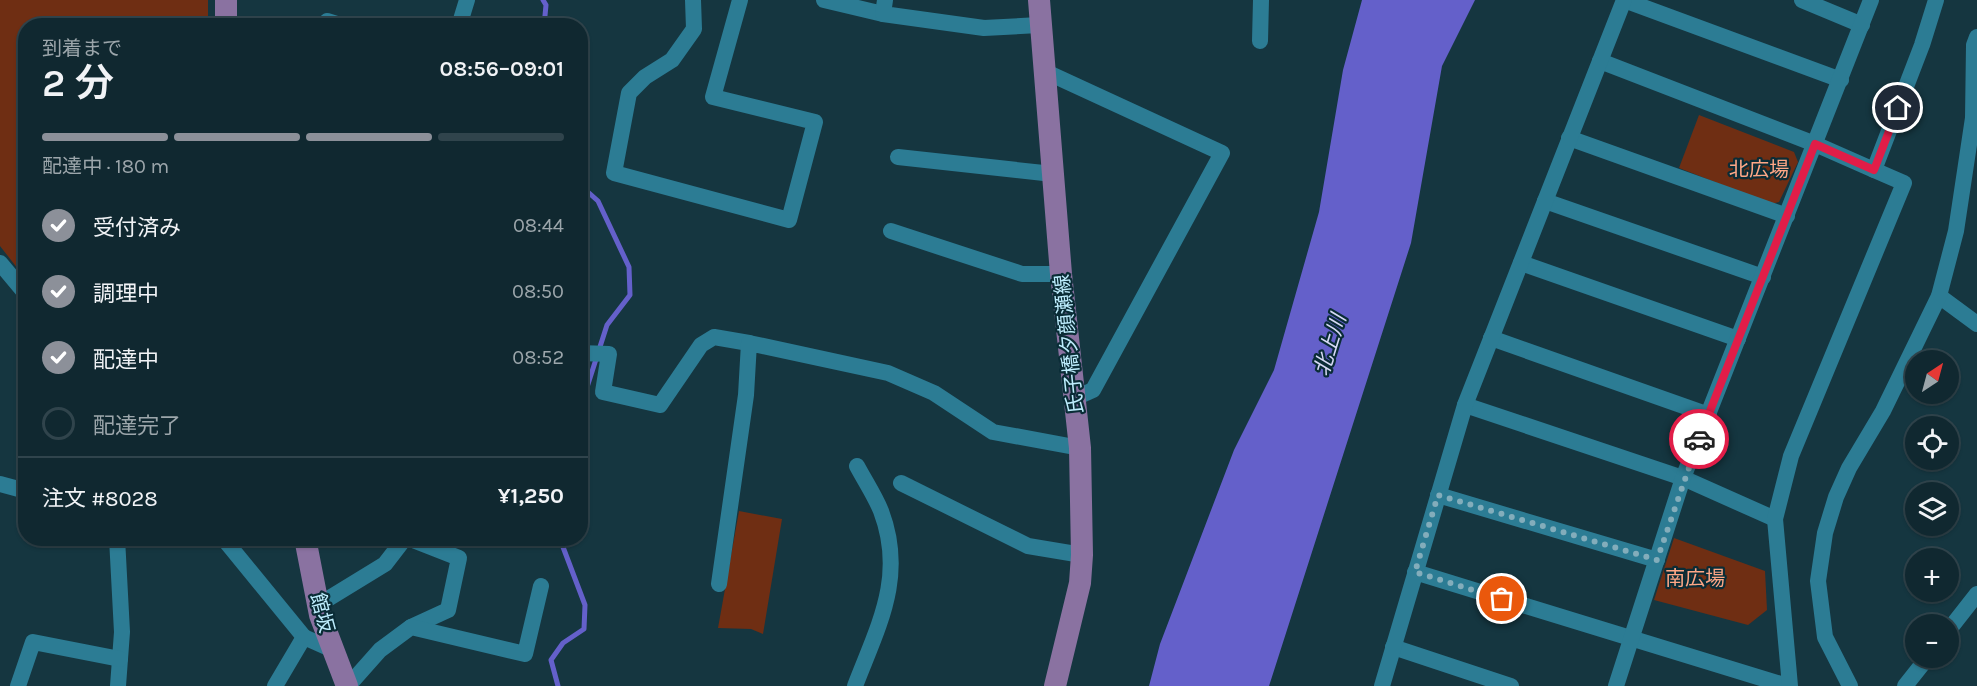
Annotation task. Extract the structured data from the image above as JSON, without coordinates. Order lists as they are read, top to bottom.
{
  "streets": {
    "main road": ["氏子橋夕顔瀬線", "館坂"]
  },
  "water": ["北上川"],
  "parks": ["北広場", "南広場"],
  "north": "top right",
  "page": {
    "heading": ["2 分", "到着まで", "08:56–09:01"],
    "panel": ["注文 #8028", "¥1,250"],
    "bar": "配達中 · 180 m",
    "list": [
      ["受付済み", "08:44"],
      ["調理中", "08:50"],
      ["配達中", "08:52"],
      "配達完了"
    ],
    "map_buttons": ["+", "−"]
  }
}
